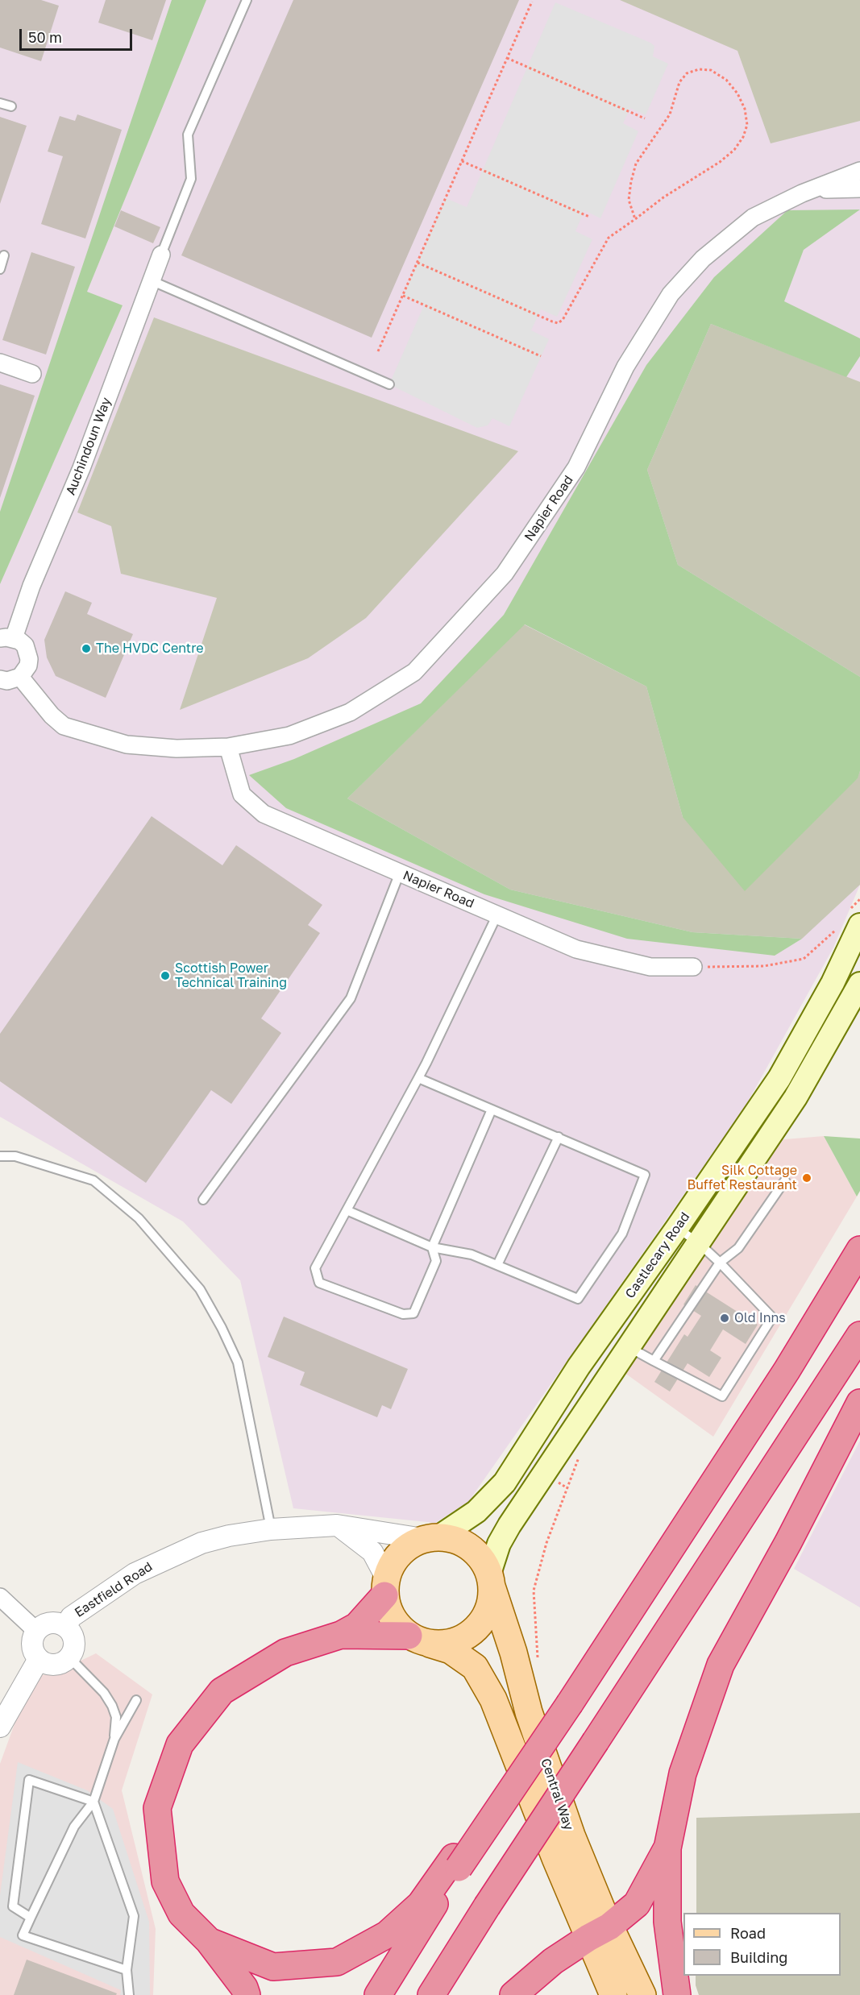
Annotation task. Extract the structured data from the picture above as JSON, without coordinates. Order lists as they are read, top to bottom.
{
  "streets": {
    "main road": ["Castlecary Road", "Central Way"],
    "street": ["Auchindoun Way", "Napier Road", "Eastfield Road"]
  },
  "crossings": [
    ["Castlecary Road", "Eastfield Road"],
    ["Castlecary Road", "Central Way"],
    ["Eastfield Road", "Central Way"]
  ],
  "places": [
    "The HVDC Centre",
    "Scottish Power Technical Training",
    "Silk Cottage Buffet Restaurant",
    "Old Inns"
  ],
  "legend": ["Road", "Building"],
  "scale_bar": "50 m"
}
